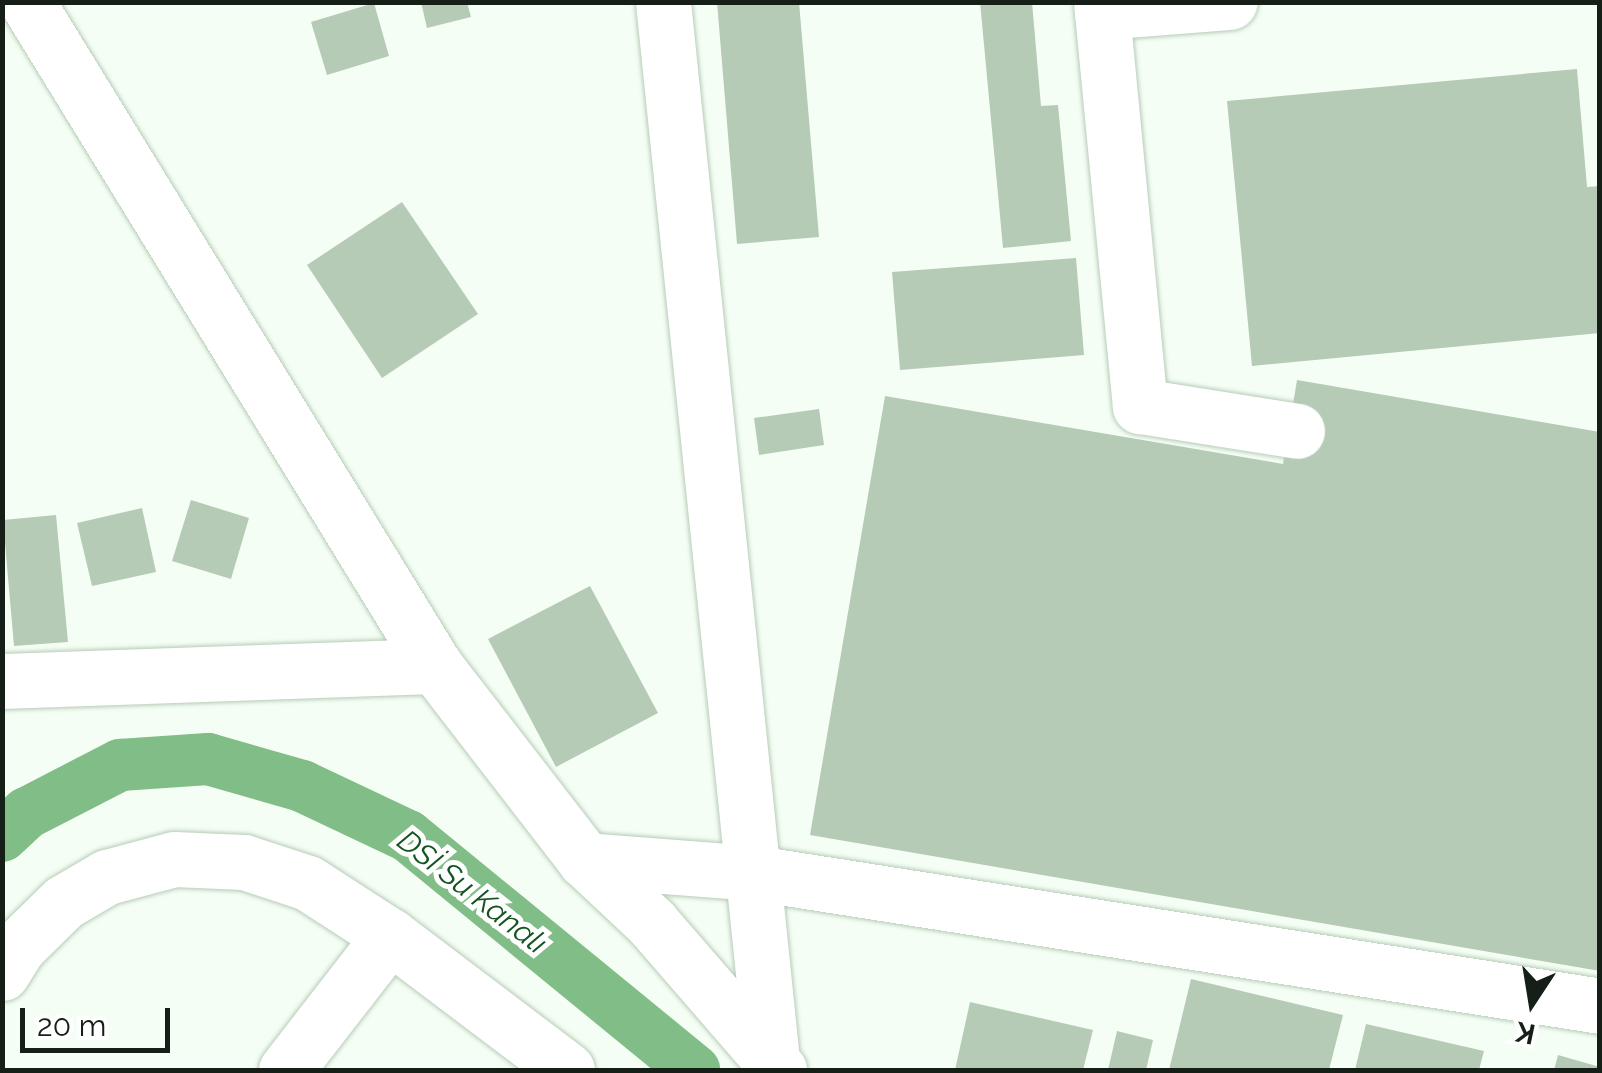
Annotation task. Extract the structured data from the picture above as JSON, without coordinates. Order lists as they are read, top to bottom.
{
  "water": ["DSİ Su Kanalı"],
  "scale_bar": "20 m",
  "north": "bottom"
}
